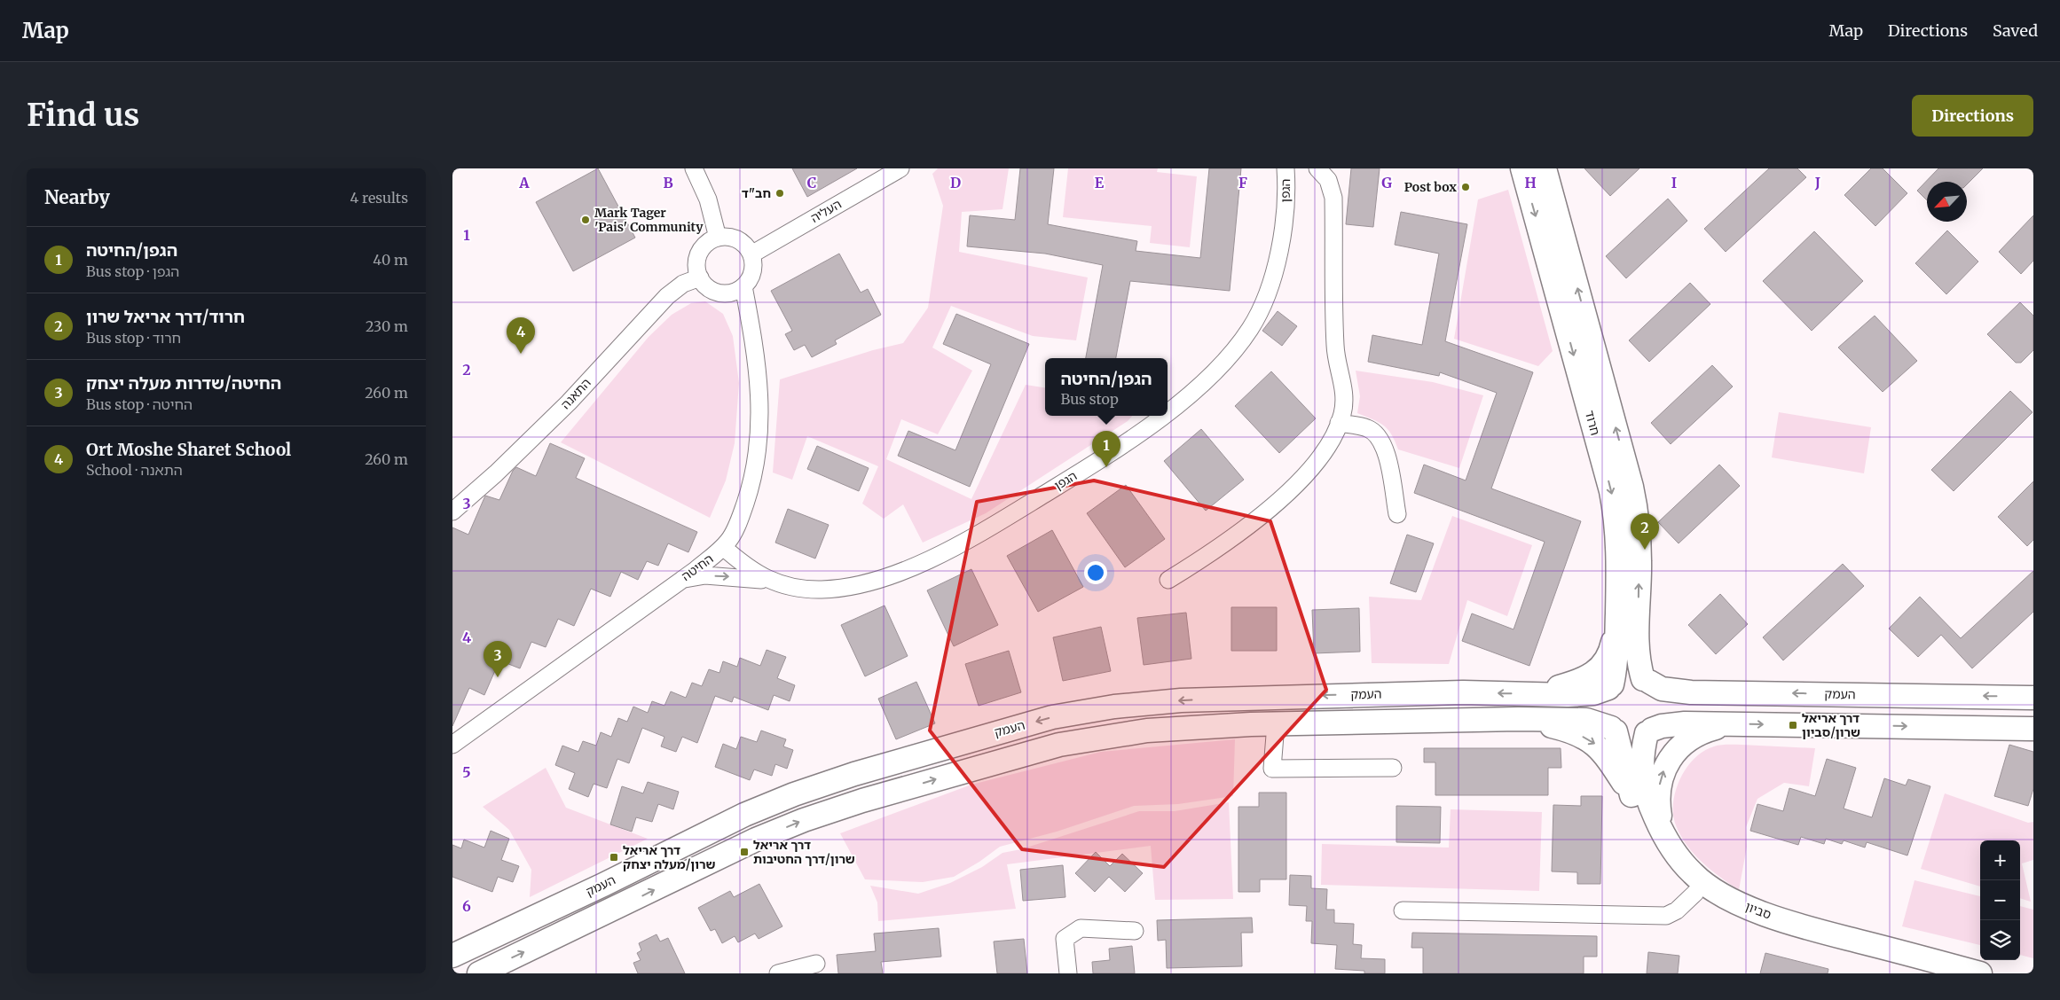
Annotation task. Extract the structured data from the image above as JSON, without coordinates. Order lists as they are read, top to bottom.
{
  "streets": {
    "main road": ["חרוד", "העמק", "סביון"],
    "street": [
      "הגפן",
      "העליה",
      "התאנה",
      "החיטה"
    ]
  },
  "crossings": [
    ["הגפן", "החיטה"],
    ["העליה", "התאנה"],
    ["העליה", "החיטה"],
    ["התאנה", "החיטה"],
    ["חרוד", "העמק"],
    ["חרוד", "סביון"],
    ["העמק", "סביון"]
  ],
  "places": {
    "other": ["Post box", "חב\"ד", "Mark Tager 'Pais' Community"],
    "transit": ["דרך אריאל שרון/סביון", "דרך אריאל שרון/דרך החטיבות", "דרך אריאל שרון/מעלה יצחק"]
  },
  "north": "bottom left",
  "page": {
    "header": "Map",
    "nav": ["Map", "Directions", "Saved"],
    "buttons": "Directions",
    "title": "Find us",
    "heading": ["Nearby", "4 results"],
    "list": [
      {
        "mark": "1",
        "name": "הגפן/החיטה",
        "note": "Bus stop · הגפן",
        "value": "40 m"
      },
      {
        "mark": "2",
        "name": "חרוד/דרך אריאל שרון",
        "note": "Bus stop · חרוד",
        "value": "230 m"
      },
      {
        "mark": "3",
        "name": "החיטה/שדרות מעלה יצחק",
        "note": "Bus stop · החיטה",
        "value": "260 m"
      },
      {
        "mark": "4",
        "name": "Ort Moshe Sharet School",
        "note": "School · התאנה",
        "value": "260 m"
      }
    ],
    "pins": [
      "4",
      "1",
      "2",
      "3"
    ],
    "popup": ["הגפן/החיטה", "Bus stop"],
    "map_buttons": ["+", "−"]
  },
  "grid": {
    "columns": [
      "A",
      "B",
      "C",
      "D",
      "E",
      "F",
      "G",
      "H",
      "I",
      "J"
    ],
    "rows": [
      "1",
      "2",
      "3",
      "4",
      "5",
      "6"
    ]
  }
}
